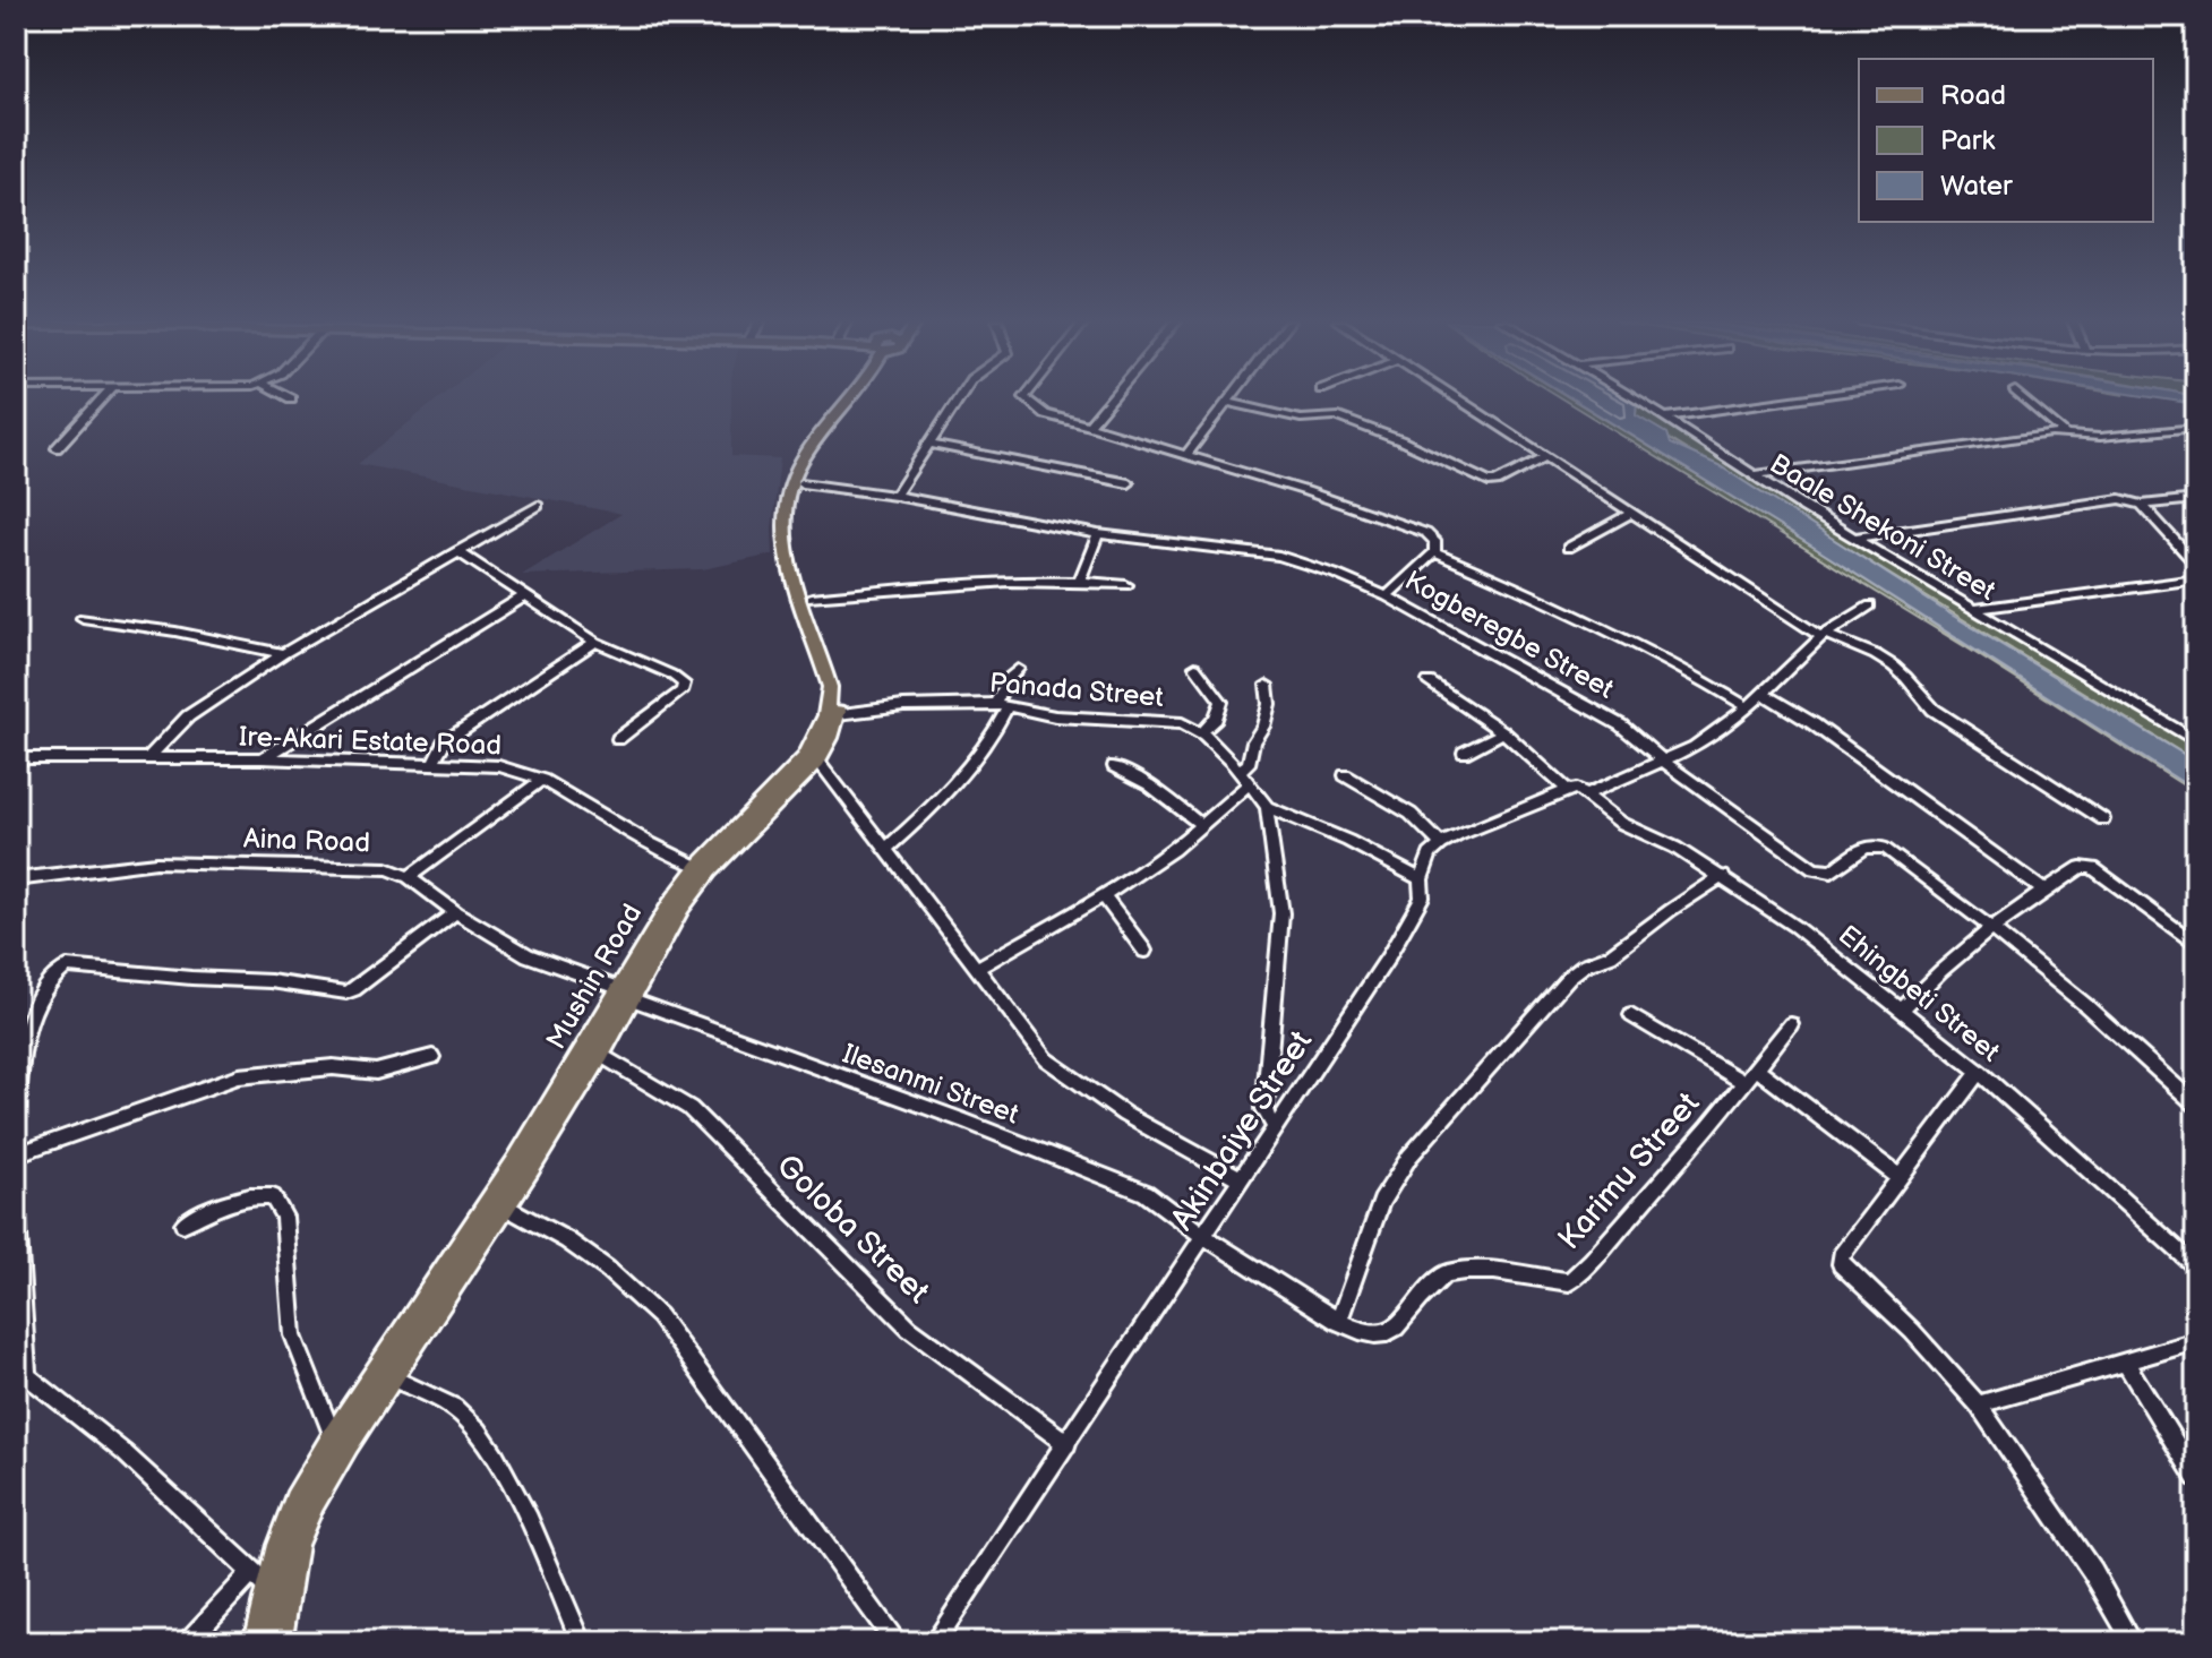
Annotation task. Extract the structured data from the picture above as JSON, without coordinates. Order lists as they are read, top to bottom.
{
  "streets": {
    "main road": ["Mushin Road"],
    "street": [
      "Baale Shekoni Street",
      "Kogberegbe Street",
      "Panada Street",
      "Ire-Akari Estate Road",
      "Aina Road",
      "Ehingbeti Street",
      "Ilesanmi Street",
      "Akinbaiye Street",
      "Karimu Street",
      "Goloba Street"
    ]
  },
  "crossings": [
    ["Kogberegbe Street", "Mushin Road"],
    ["Panada Street", "Mushin Road"],
    ["Ire-Akari Estate Road", "Mushin Road"],
    ["Aina Road", "Mushin Road"],
    ["Aina Road", "Ilesanmi Street"],
    ["Mushin Road", "Ilesanmi Street"],
    ["Mushin Road", "Goloba Street"],
    ["Ilesanmi Street", "Akinbaiye Street"],
    ["Ilesanmi Street", "Karimu Street"],
    ["Akinbaiye Street", "Karimu Street"],
    ["Akinbaiye Street", "Goloba Street"]
  ],
  "legend": ["Road", "Park", "Water"]
}
